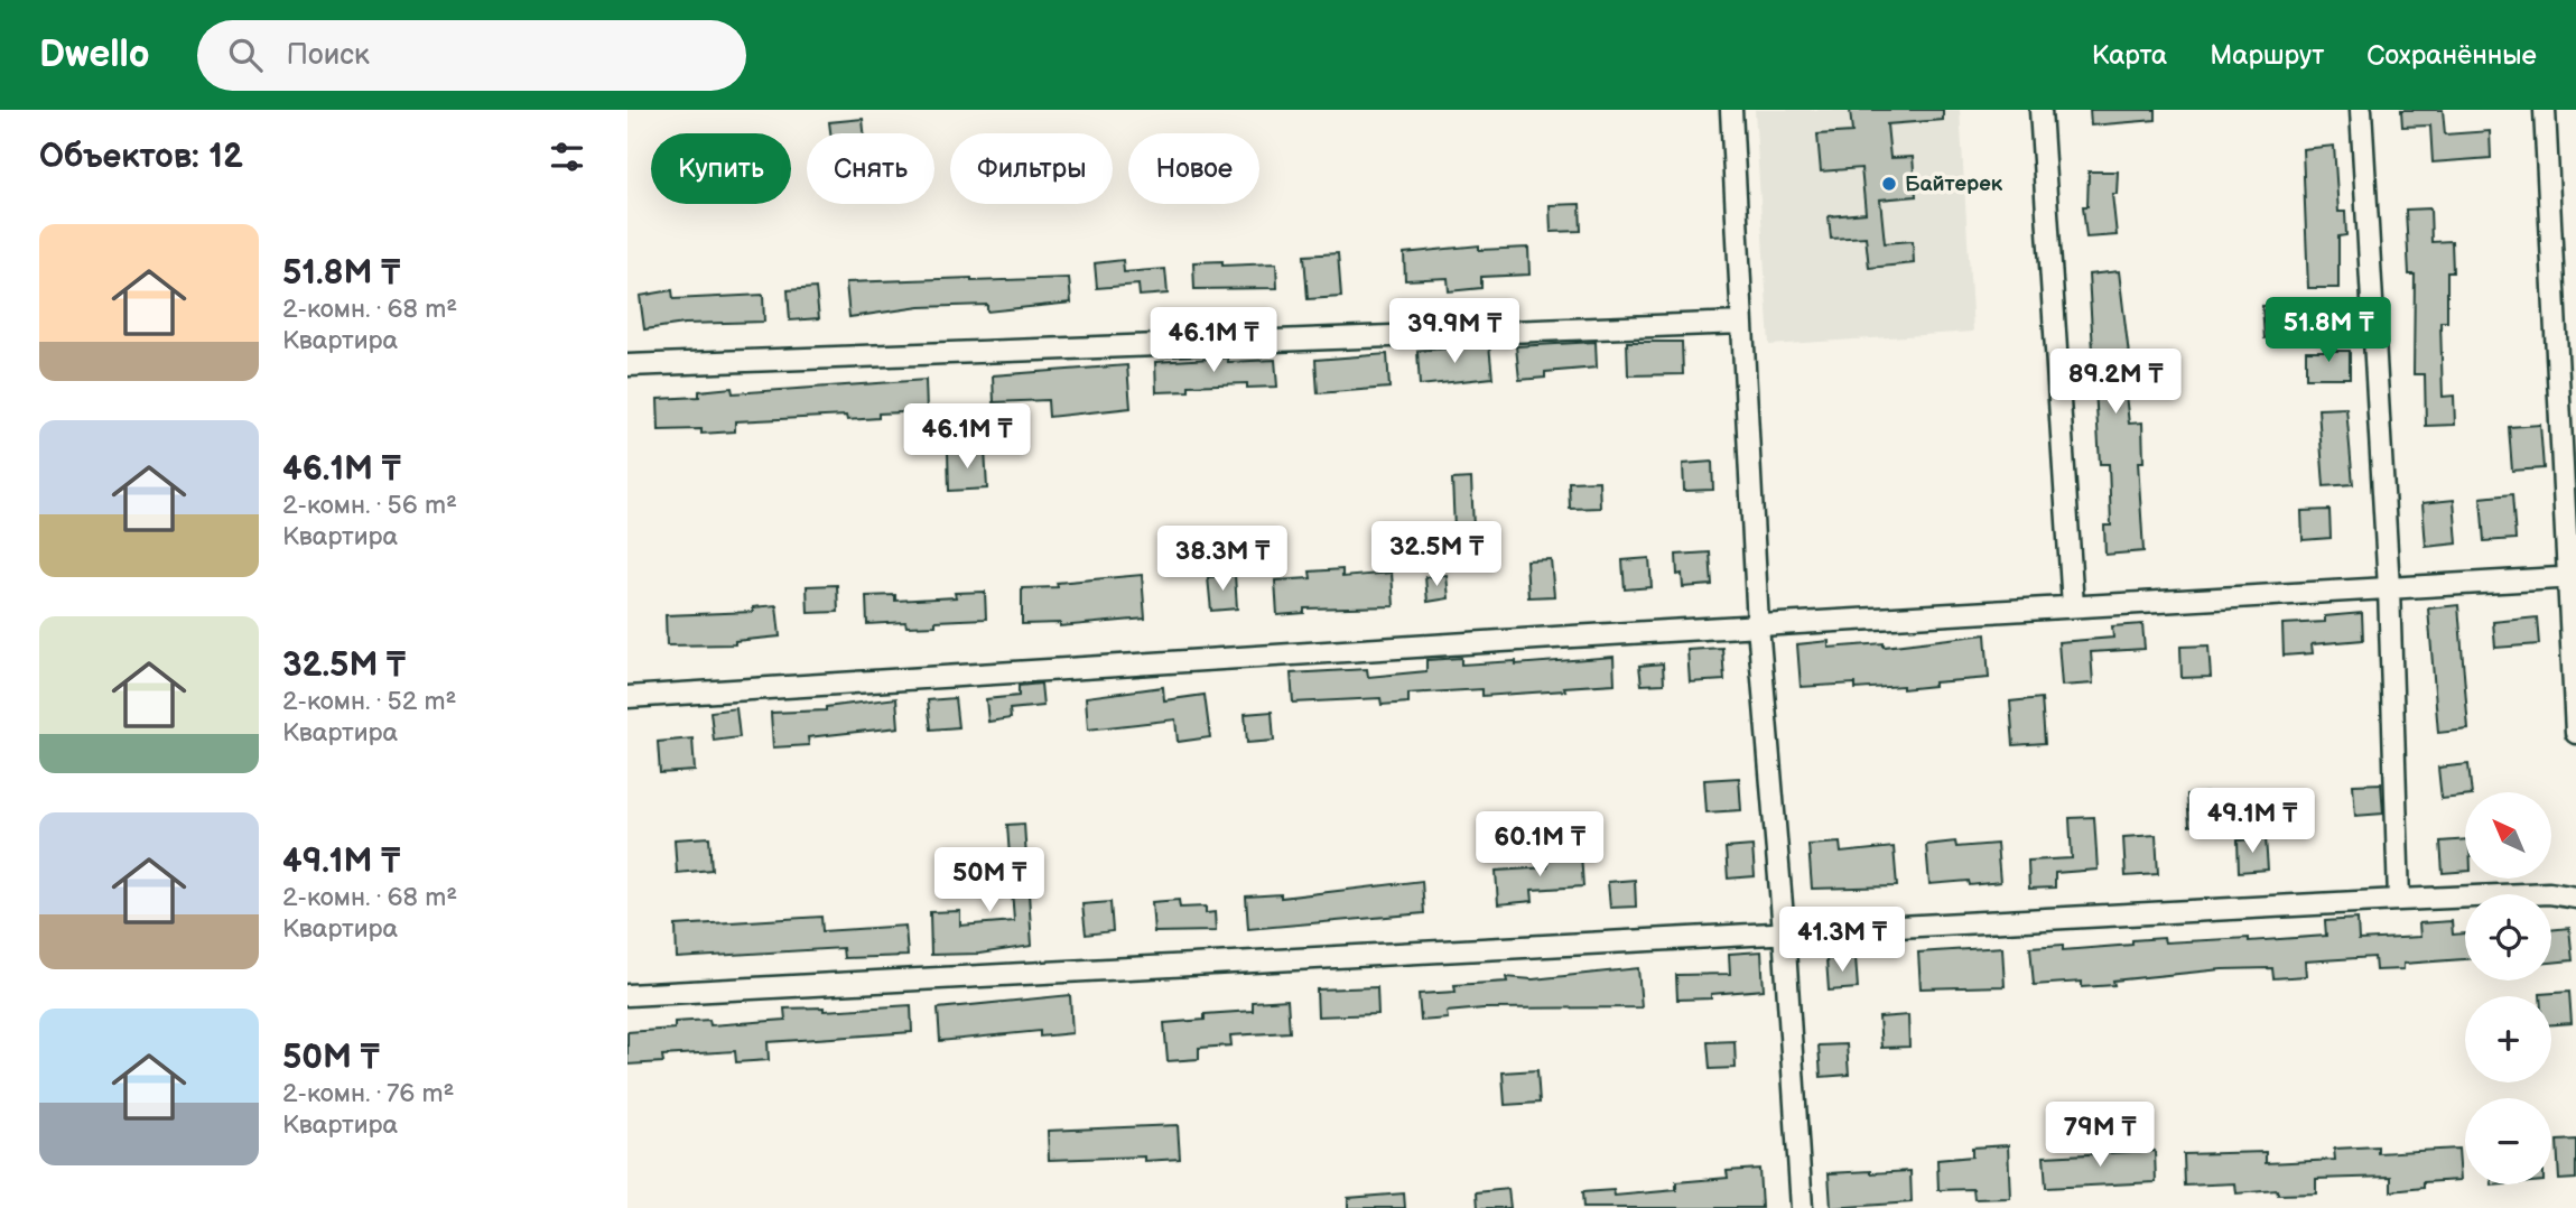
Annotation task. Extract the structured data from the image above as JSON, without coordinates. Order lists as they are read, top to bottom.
{
  "places": ["Байтерек"],
  "north": "top left",
  "page": {
    "header": "Dwello",
    "search": "Поиск",
    "nav": ["Карта", "Маршрут", "Сохранённые"],
    "heading": "Объектов: 12",
    "chip": [
      "Купить",
      "Снять",
      "Фильтры",
      "Новое"
    ],
    "list": [
      {
        "name": "51.8M ₸",
        "note": "2-комн. · 68 m² · Квартира"
      },
      {
        "name": "46.1M ₸",
        "note": "2-комн. · 56 m² · Квартира"
      },
      {
        "name": "32.5M ₸",
        "note": "2-комн. · 52 m² · Квартира"
      },
      {
        "name": "49.1M ₸",
        "note": "2-комн. · 68 m² · Квартира"
      },
      {
        "name": "50M ₸",
        "note": "2-комн. · 76 m² · Квартира"
      }
    ],
    "price": [
      "51.8M ₸",
      "39.9M ₸",
      "46.1M ₸",
      "89.2M ₸",
      "46.1M ₸",
      "32.5M ₸",
      "38.3M ₸",
      "49.1M ₸",
      "60.1M ₸",
      "50M ₸",
      "41.3M ₸",
      "79M ₸"
    ],
    "map_buttons": ["+", "−"]
  }
}
